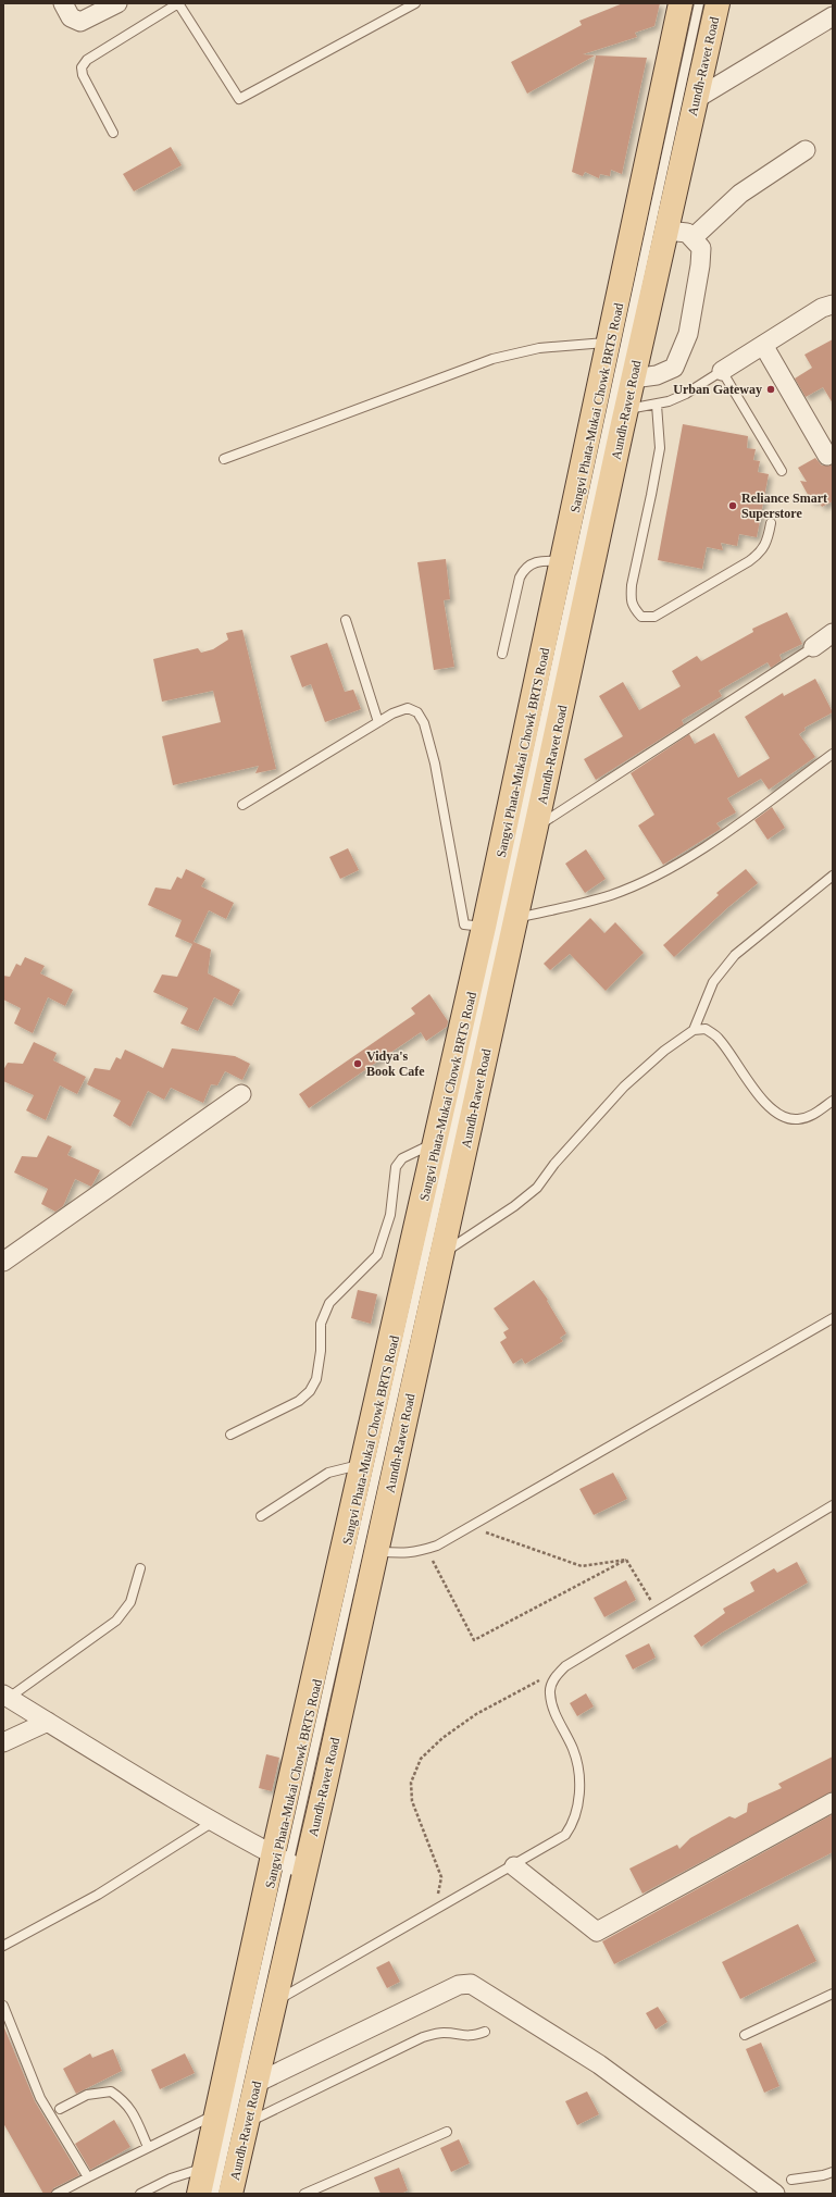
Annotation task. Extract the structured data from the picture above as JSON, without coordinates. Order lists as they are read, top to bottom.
{
  "streets": {
    "main road": ["Aundh-Ravet Road"],
    "lane": ["Sangvi Phata-Mukai Chowk BRTS Road"]
  },
  "crossings": [
    ["Aundh-Ravet Road", "Sangvi Phata-Mukai Chowk BRTS Road"]
  ],
  "places": ["Urban Gateway", "Reliance Smart Superstore", "Vidya's Book Cafe"]
}
